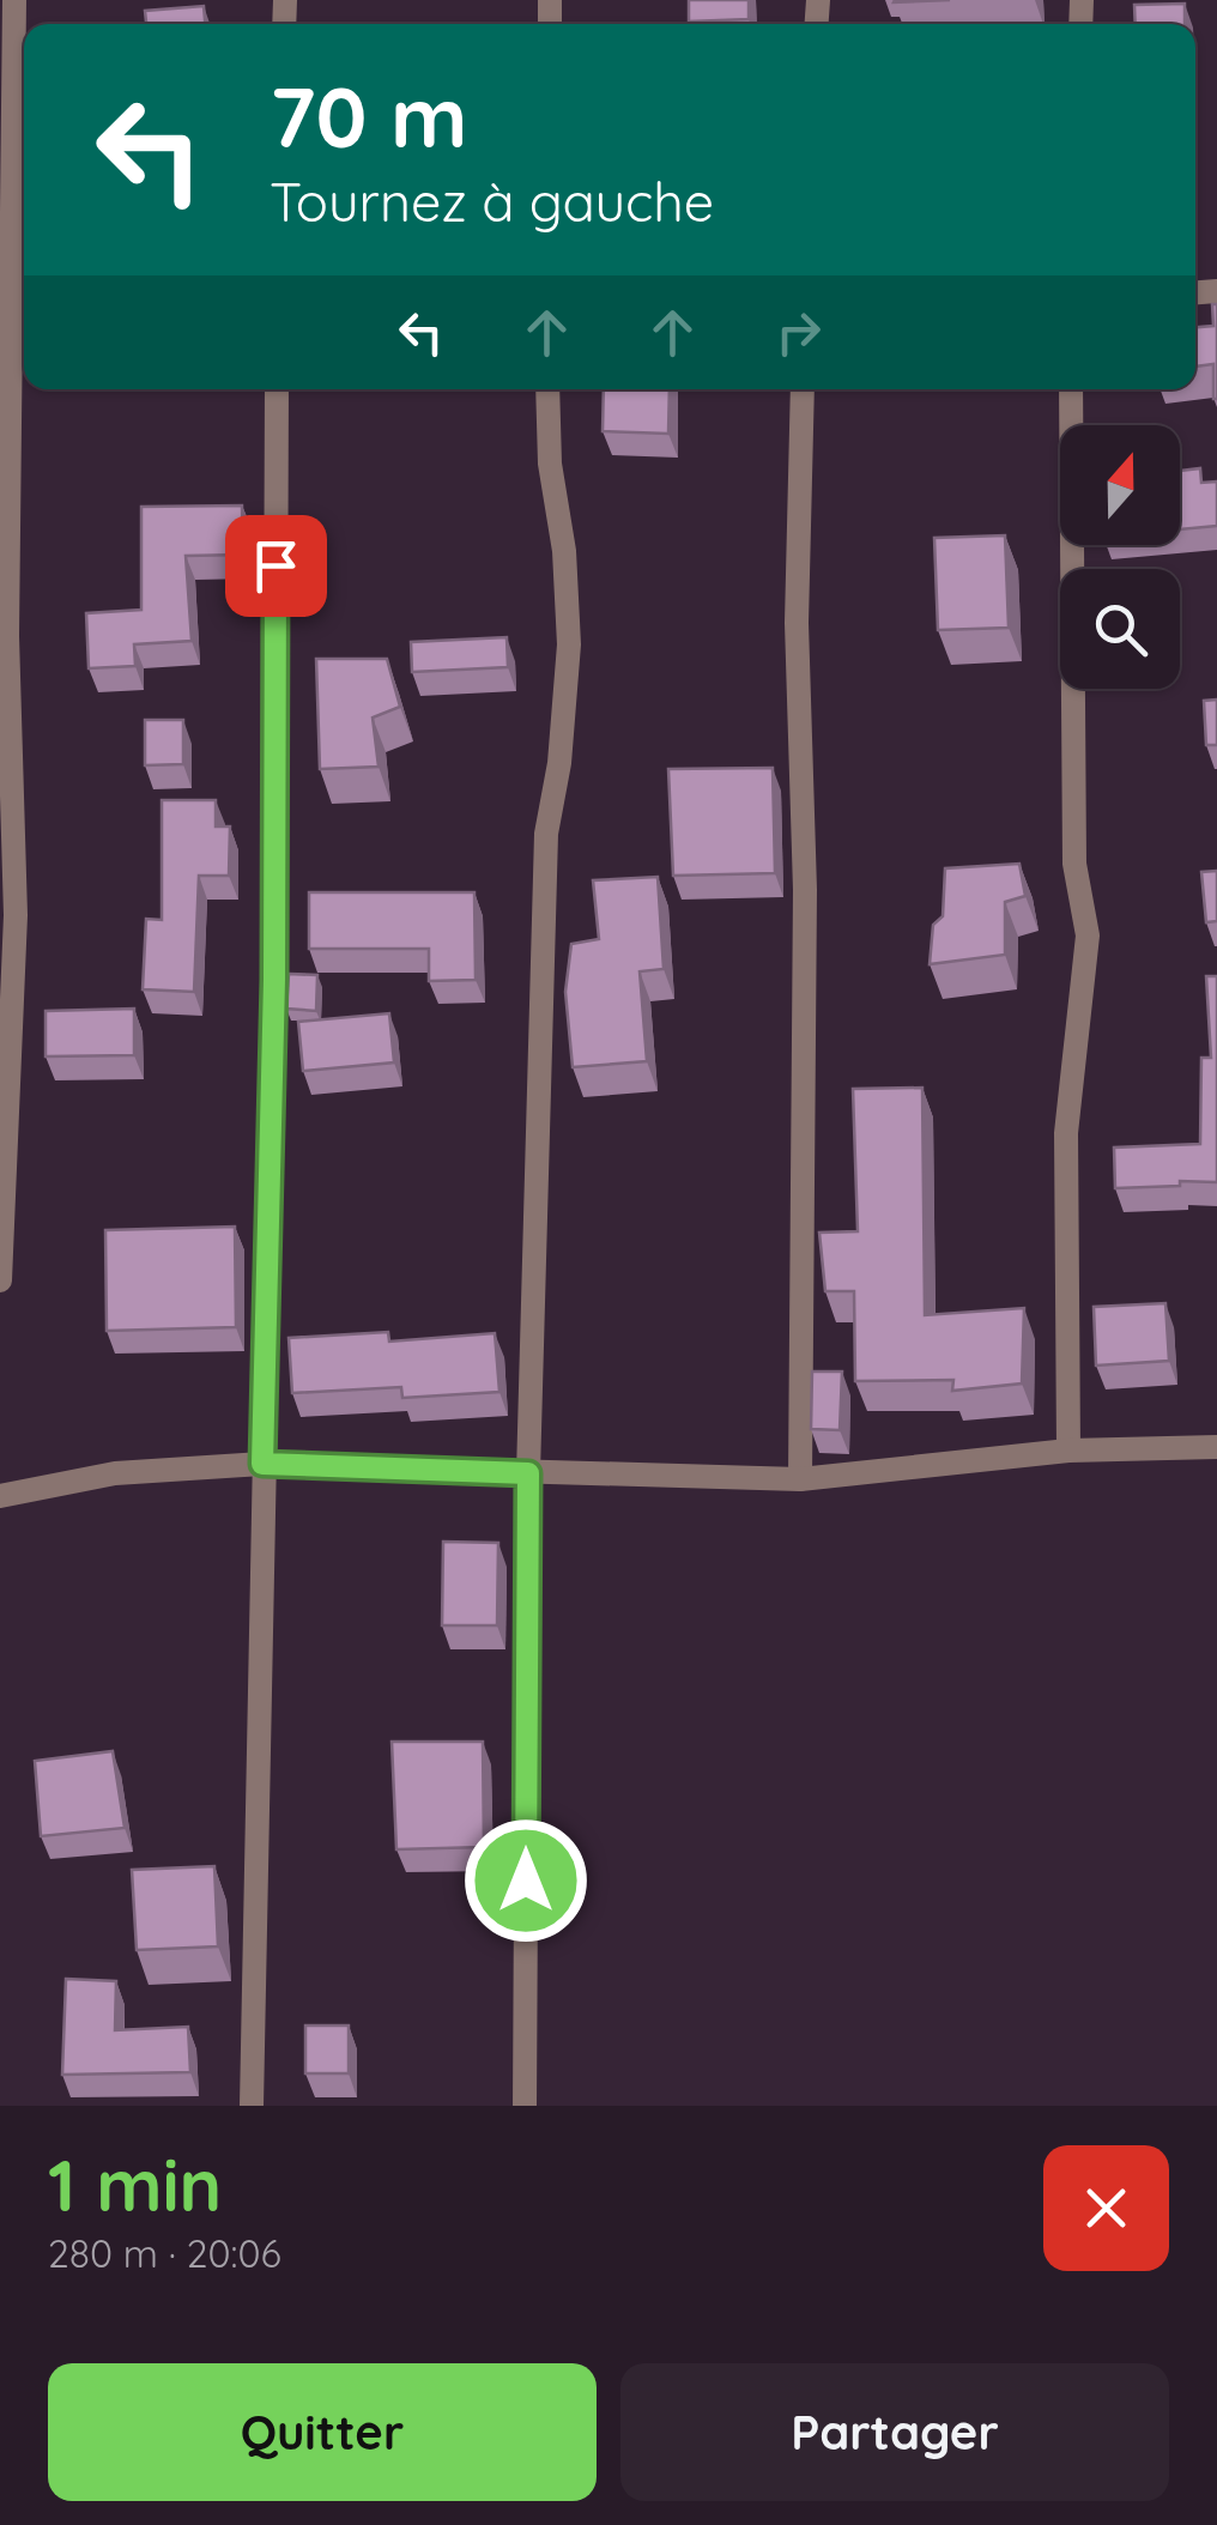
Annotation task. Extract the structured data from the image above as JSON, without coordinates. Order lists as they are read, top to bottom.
{
  "north": "top",
  "page": {
    "turn": ["70 m", "Tournez à gauche"],
    "heading": ["1 min", "280 m · 20:06"],
    "buttons": ["Quitter", "Partager"]
  }
}
